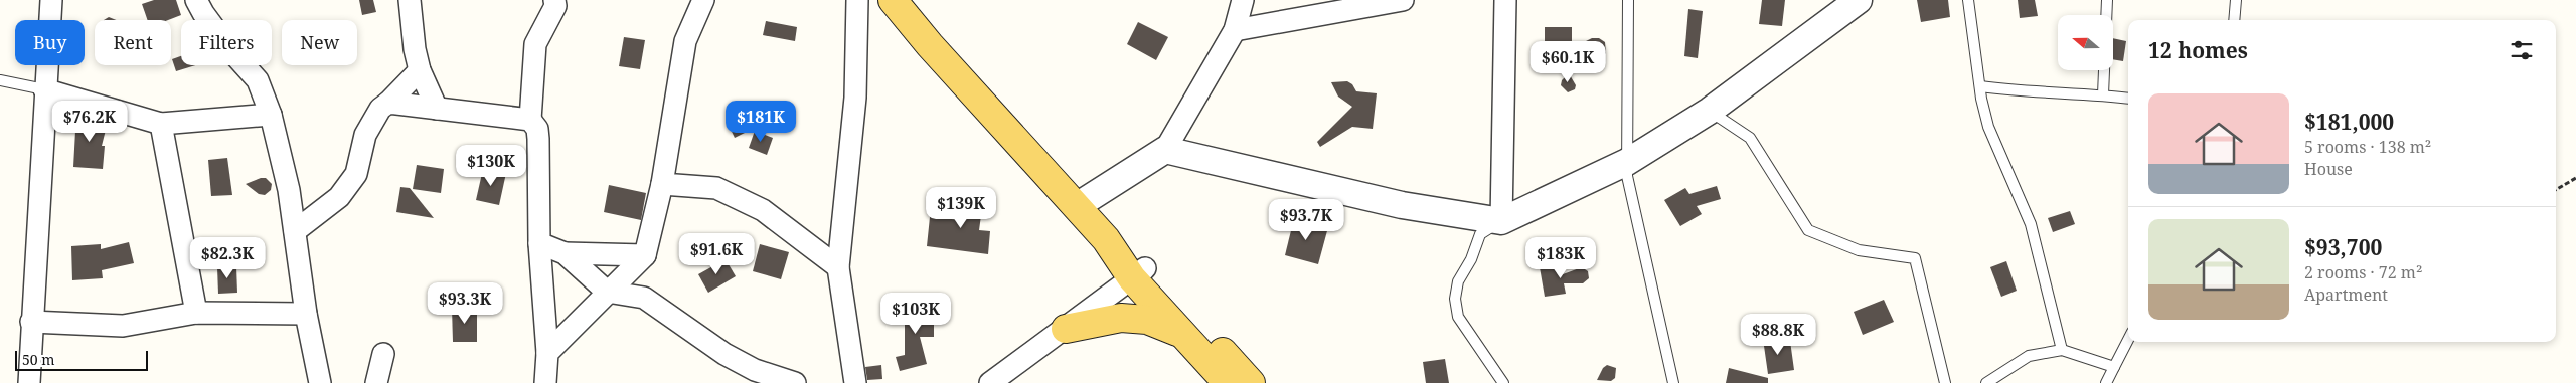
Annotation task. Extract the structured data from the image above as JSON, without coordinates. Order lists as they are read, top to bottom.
{
  "scale_bar": "50 m",
  "north": "left",
  "page": {
    "chip": [
      "Buy",
      "Rent",
      "Filters",
      "New"
    ],
    "heading": "12 homes",
    "price": [
      "$60.1K",
      "$76.2K",
      "$181K",
      "$130K",
      "$139K",
      "$93.7K",
      "$91.6K",
      "$82.3K",
      "$183K",
      "$93.3K",
      "$103K",
      "$88.8K"
    ],
    "list": [
      {
        "name": "$181,000",
        "note": "5 rooms · 138 m² · House"
      },
      {
        "name": "$93,700",
        "note": "2 rooms · 72 m² · Apartment"
      }
    ],
    "scale": "50 m"
  }
}
